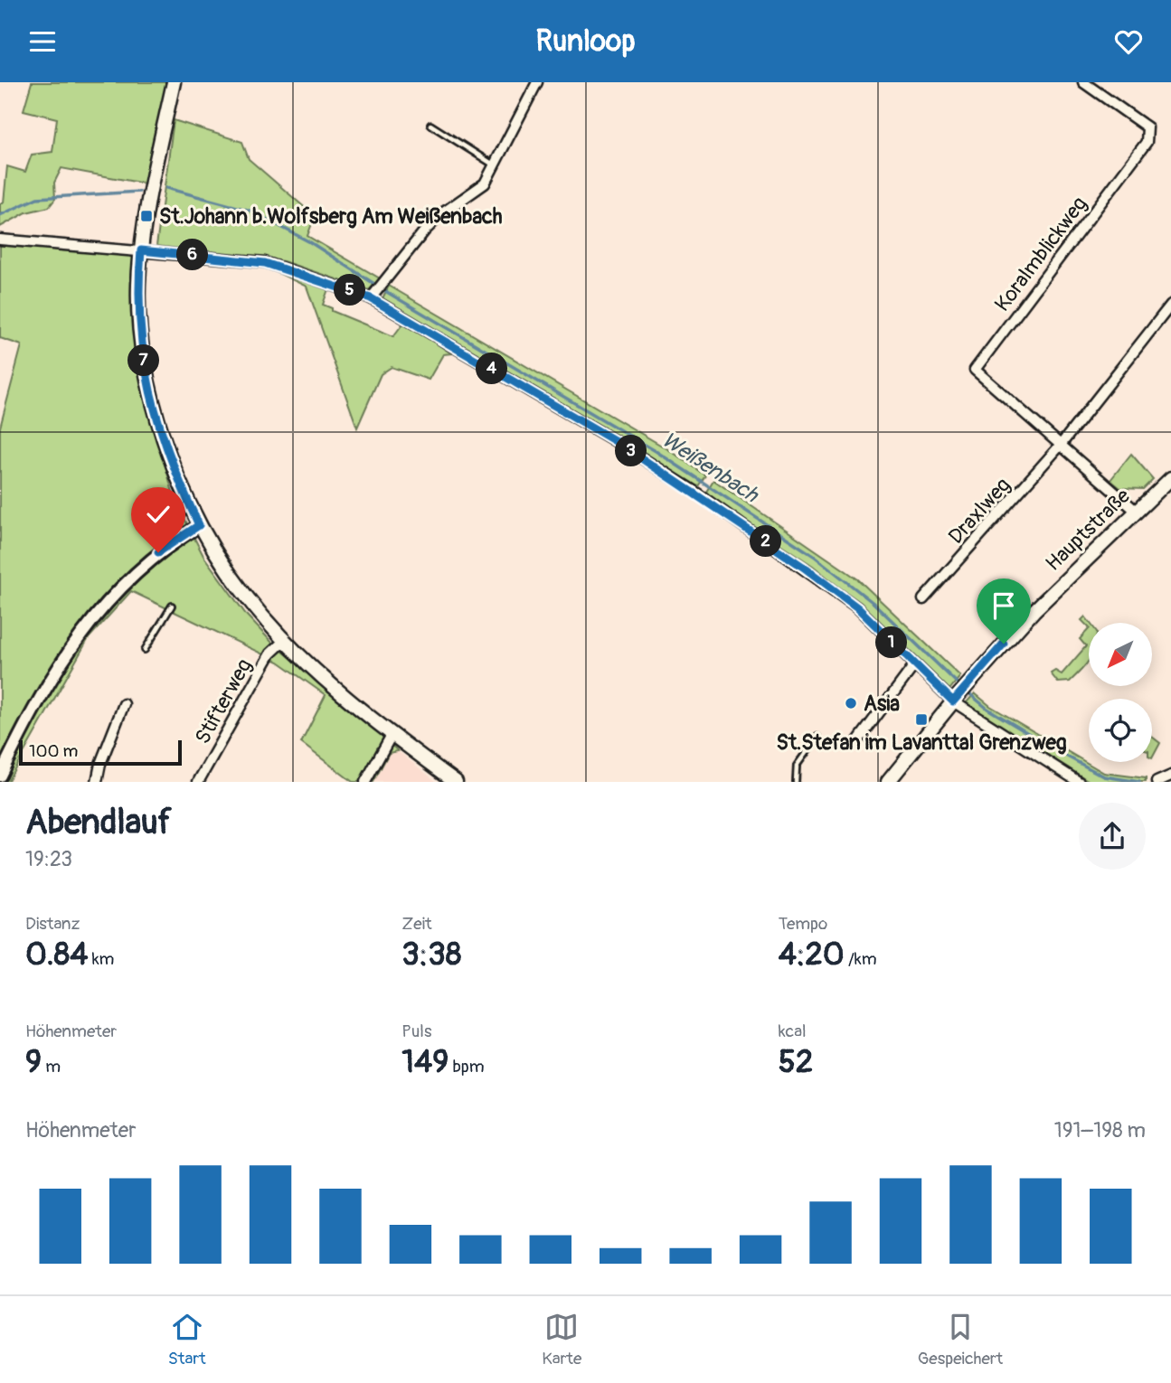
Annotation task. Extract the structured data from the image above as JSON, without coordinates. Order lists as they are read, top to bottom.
{
  "streets": {
    "main road": ["Hauptstraße"],
    "street": ["Koralmblickweg", "Draxlweg", "Stifterweg"]
  },
  "crossings": [
    ["Koralmblickweg", "Draxlweg"],
    ["Koralmblickweg", "Hauptstraße"]
  ],
  "water": ["Weißenbach"],
  "places": {
    "transit": ["St.Johann b.Wolfsberg Am Weißenbach", "St.Stefan im Lavanttal Grenzweg"],
    "other": ["Asia"]
  },
  "scale_bar": "100 m",
  "north": "bottom left",
  "page": {
    "header": "Runloop",
    "pins": [
      "6",
      "5",
      "7",
      "4",
      "3",
      "2",
      "1"
    ],
    "scale": "100 m",
    "heading": ["Abendlauf", "19:23"],
    "stats": [
      ["Distanz", "0.84 km"],
      ["Zeit", "3:38"],
      ["Tempo", "4:20 /km"],
      ["Höhenmeter", "9 m"],
      ["Puls", "149 bpm"],
      ["kcal", "52"]
    ],
    "chart": ["Höhenmeter", "191–198 m"],
    "tabs": ["Start", "Karte", "Gespeichert"]
  }
}
